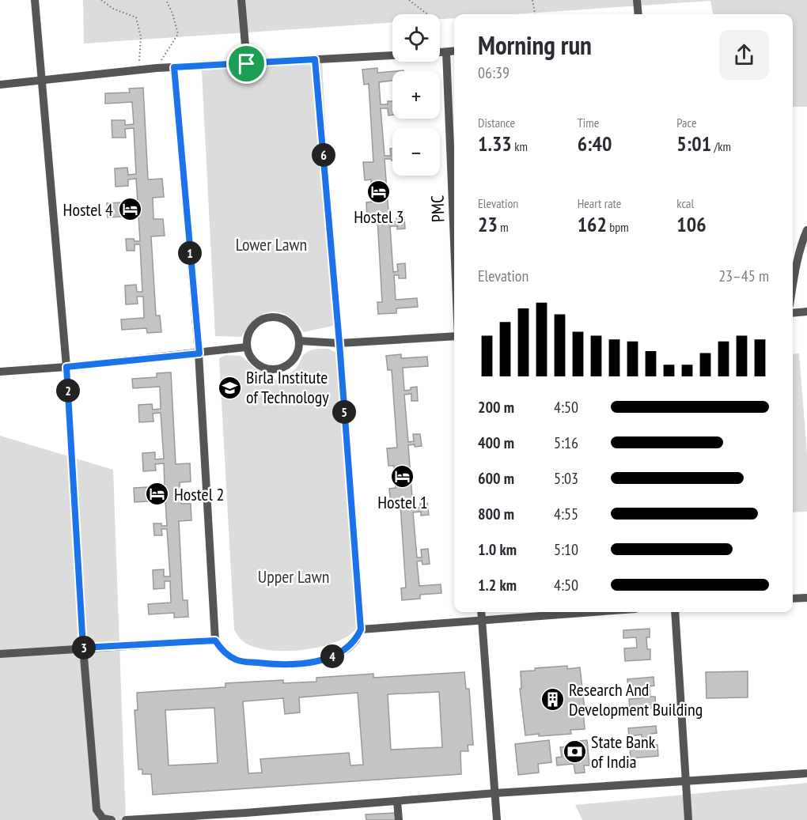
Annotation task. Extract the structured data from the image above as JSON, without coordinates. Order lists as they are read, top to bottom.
{
  "streets": {
    "street": ["PMC"]
  },
  "parks": ["Lower Lawn", "Upper Lawn"],
  "places": {
    "hotel": [
      "Hostel 3",
      "Hostel 4",
      "Hostel 1",
      "Hostel 2"
    ],
    "school or university": ["Birla Institute of Technology"],
    "building": ["Research And Development Building"],
    "bank": ["State Bank of India"]
  },
  "page": {
    "map_buttons": ["+", "−"],
    "heading": ["Morning run", "06:39"],
    "stats": [
      ["Distance", "1.33 km"],
      ["Time", "6:40"],
      ["Pace", "5:01 /km"],
      ["Elevation", "23 m"],
      ["Heart rate", "162 bpm"],
      ["kcal", "106"]
    ],
    "pins": [
      "6",
      "1",
      "2",
      "5",
      "3",
      "4"
    ],
    "chart": ["Elevation", "23–45 m"],
    "list": [
      {
        "name": "200 m",
        "note": "4:50"
      },
      {
        "name": "400 m",
        "note": "5:16"
      },
      {
        "name": "600 m",
        "note": "5:03"
      },
      {
        "name": "800 m",
        "note": "4:55"
      },
      {
        "name": "1.0 km",
        "note": "5:10"
      },
      {
        "name": "1.2 km",
        "note": "4:50"
      }
    ]
  }
}
